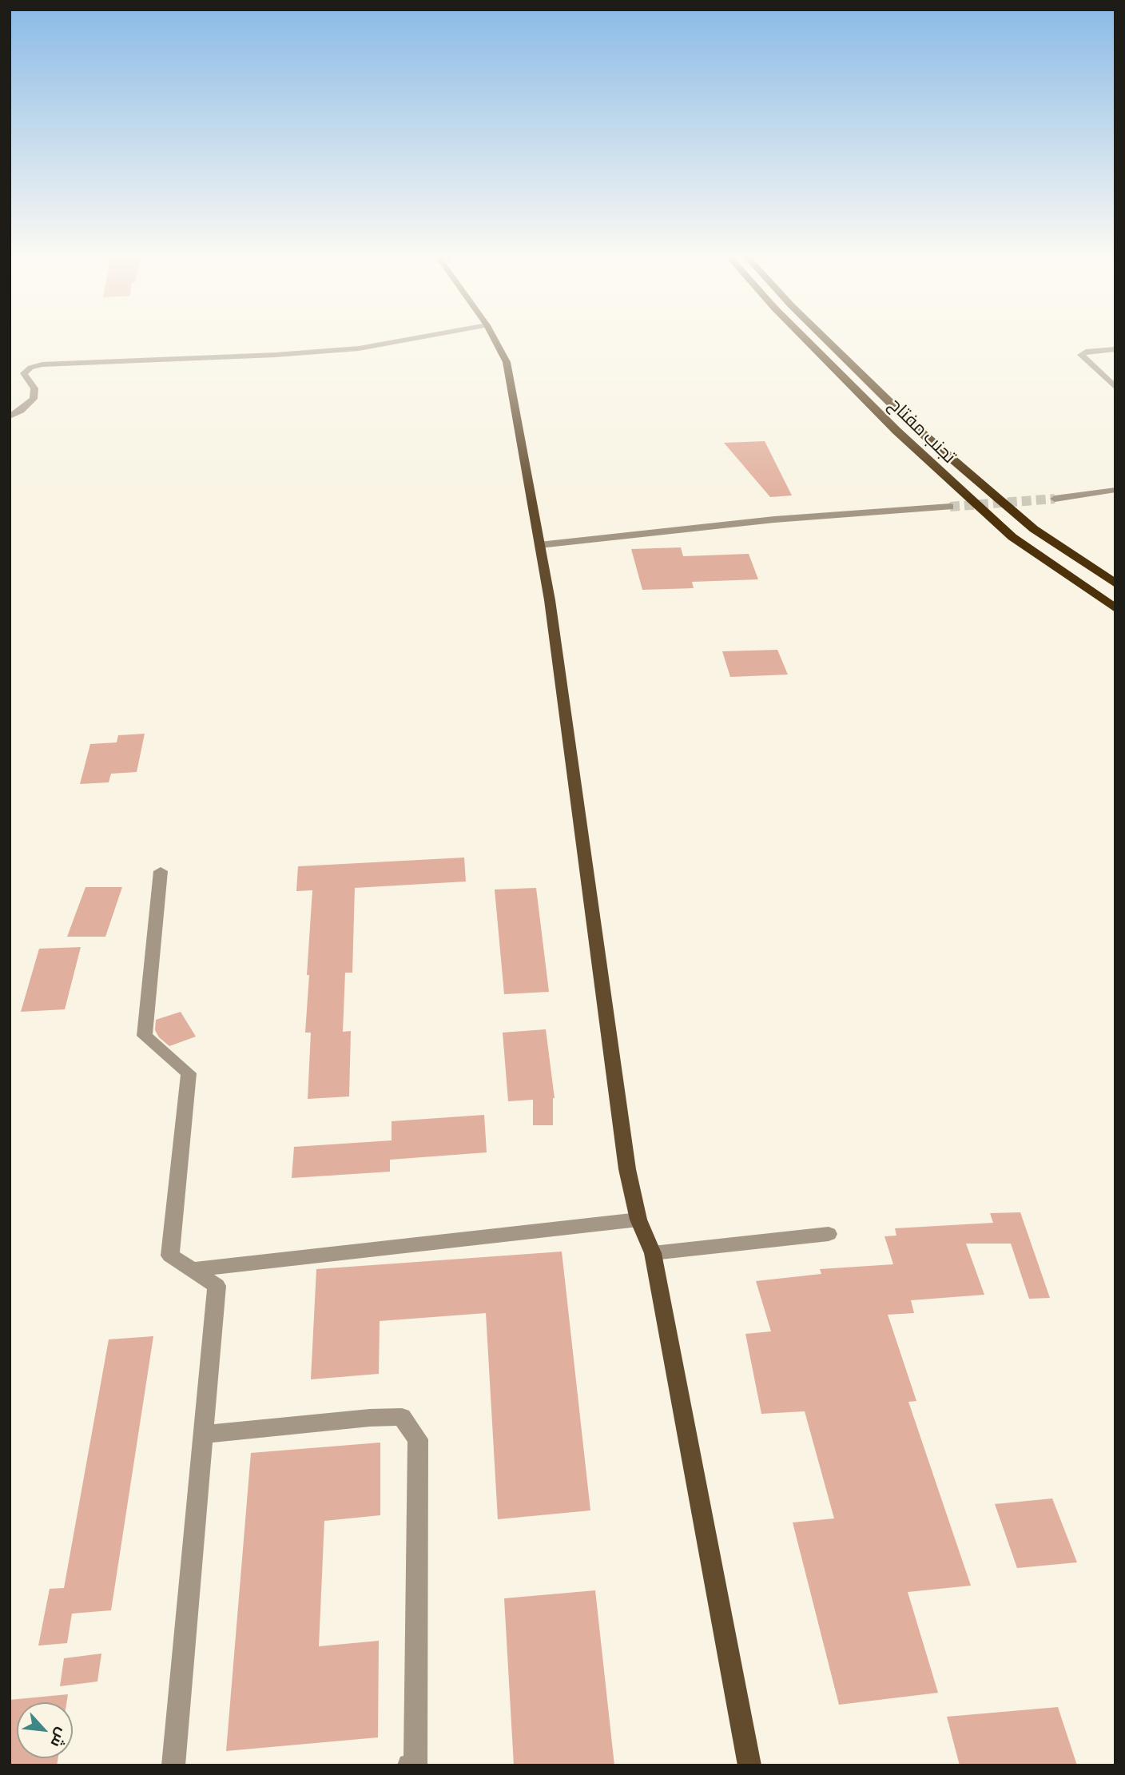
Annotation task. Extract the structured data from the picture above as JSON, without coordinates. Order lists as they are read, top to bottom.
{
  "streets": {
    "highway": ["تجنب مفتاح"]
  },
  "north": "bottom right"
}
